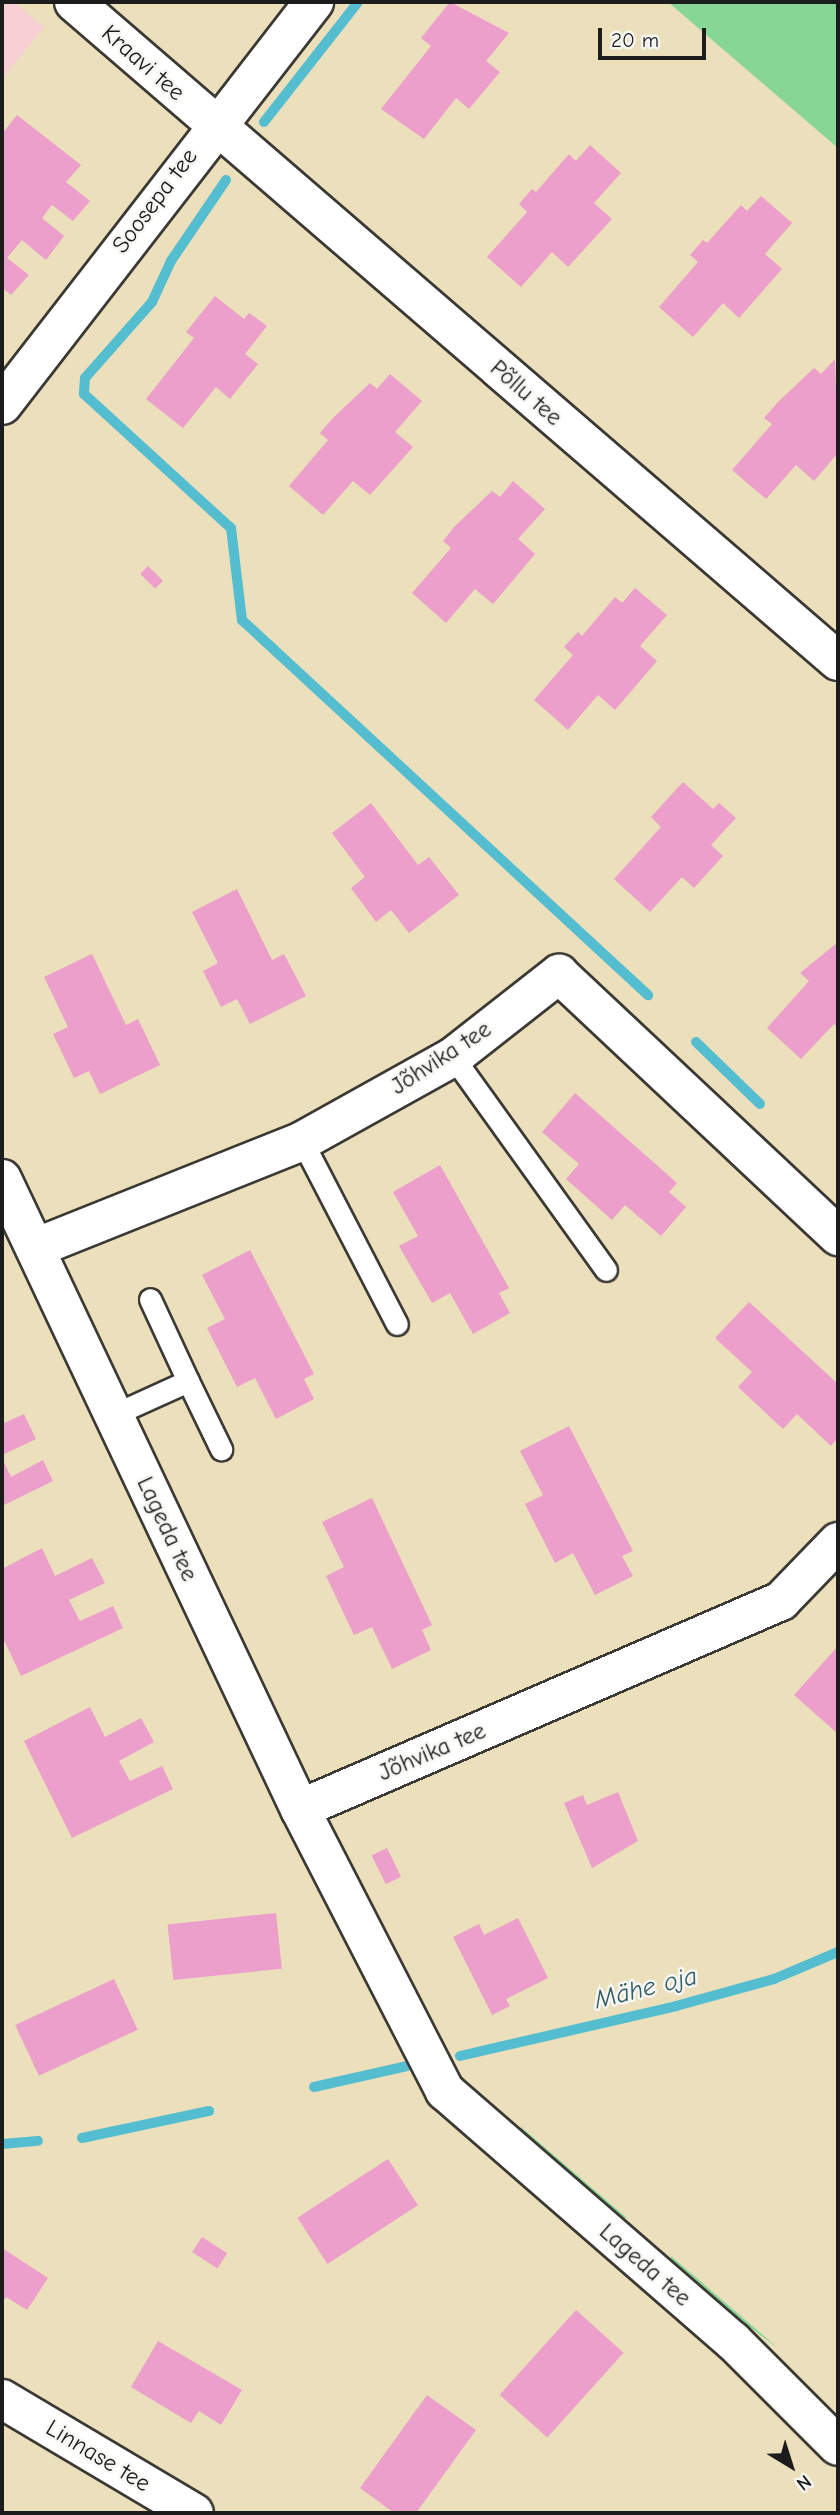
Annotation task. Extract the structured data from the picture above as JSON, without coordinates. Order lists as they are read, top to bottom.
{
  "streets": {
    "street": [
      "Kraavi tee",
      "Soosepa tee",
      "Põllu tee",
      "Jõhvika tee",
      "Lageda tee",
      "Linnase tee"
    ]
  },
  "crossings": [
    ["Kraavi tee", "Soosepa tee"],
    ["Kraavi tee", "Põllu tee"],
    ["Soosepa tee", "Põllu tee"],
    ["Jõhvika tee", "Lageda tee"]
  ],
  "water": ["Mähe oja"],
  "scale_bar": "20 m",
  "north": "bottom right"
}
